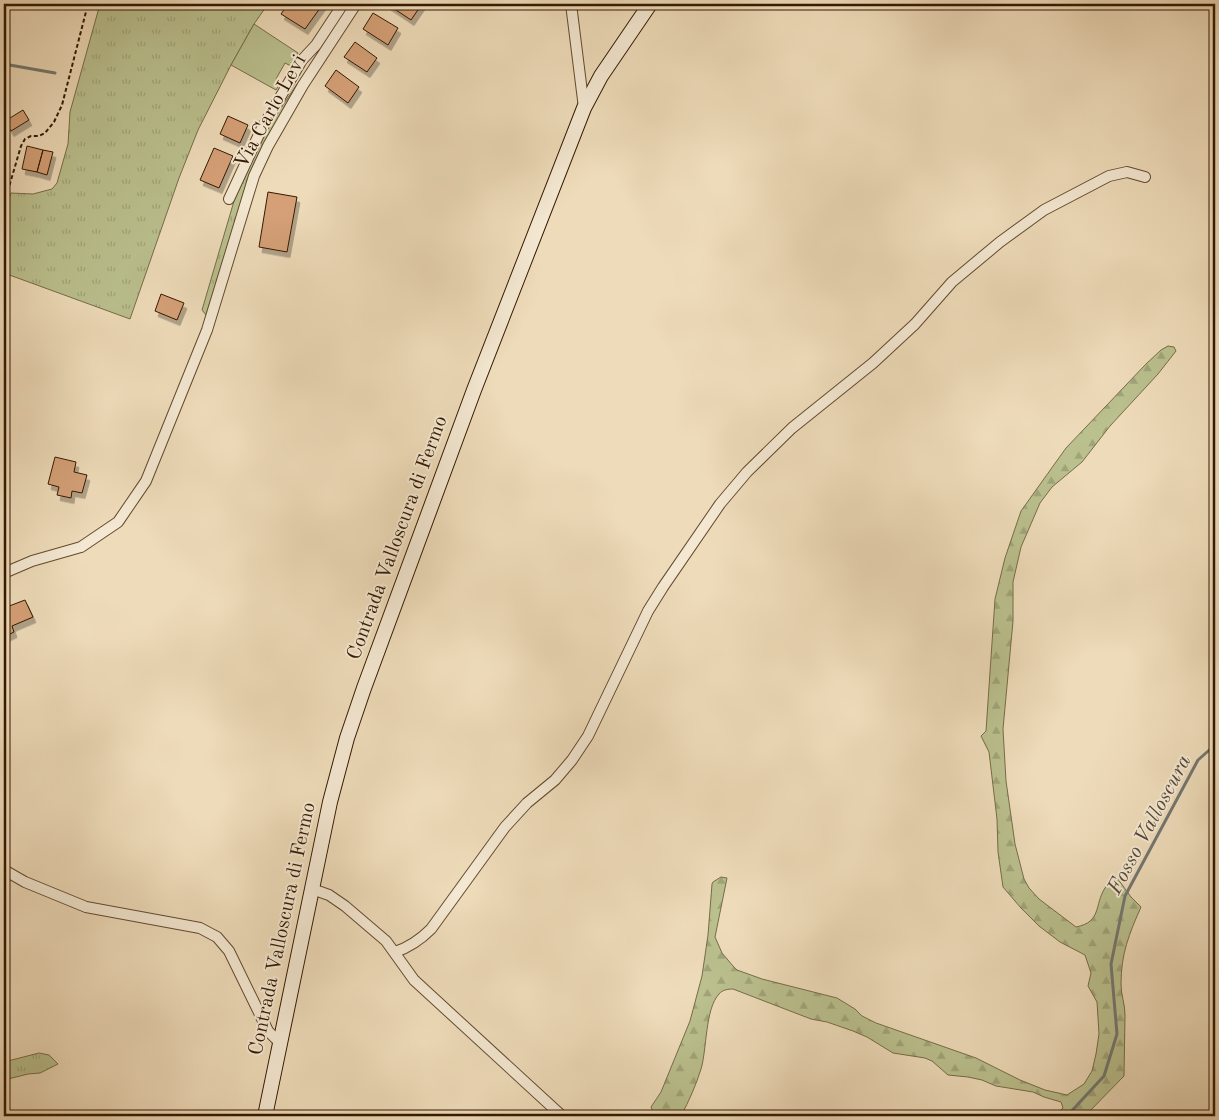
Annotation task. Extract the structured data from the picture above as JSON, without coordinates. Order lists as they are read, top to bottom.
{
  "streets": {
    "street": ["Via Carlo Levi", "Contrada Valloscura di Fermo"]
  },
  "water": ["Fosso Valloscura"]
}
